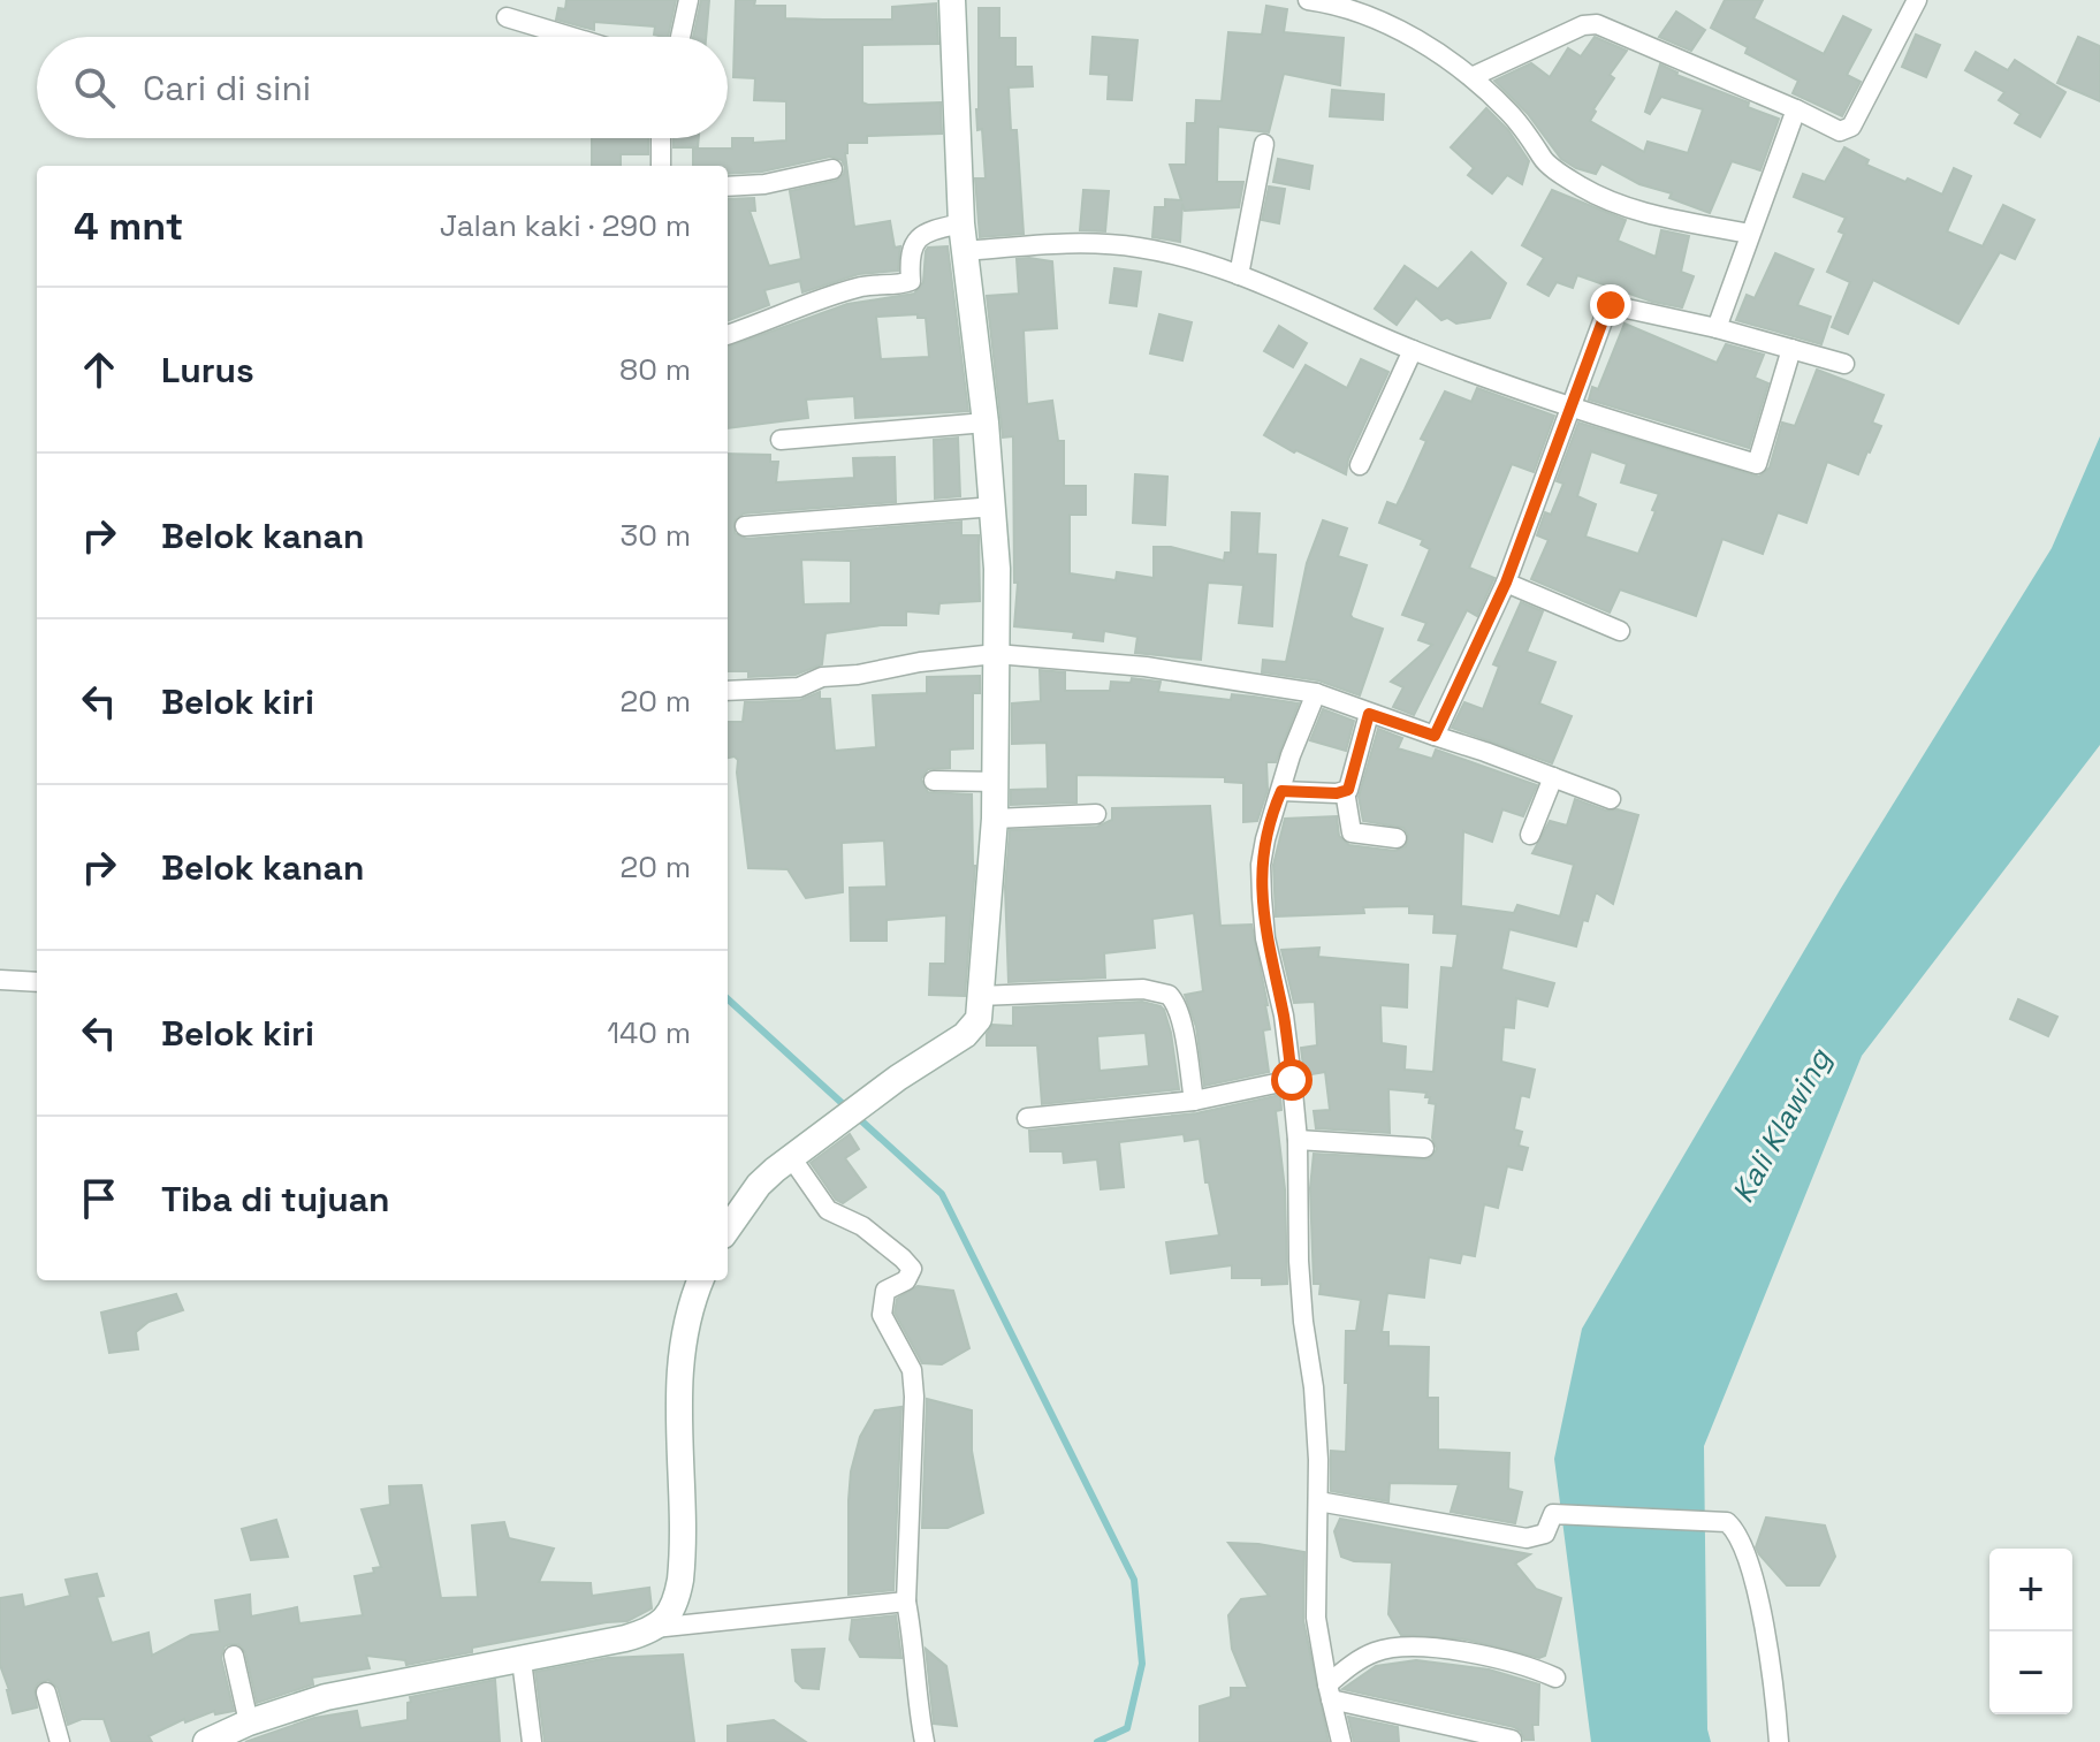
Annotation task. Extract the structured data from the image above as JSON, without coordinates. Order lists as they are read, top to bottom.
{
  "water": ["Kali Klawing"],
  "page": {
    "search": "Cari di sini",
    "heading": ["4 mnt", "Jalan kaki · 290 m"],
    "list": [
      ["Lurus", "80 m"],
      ["Belok kanan", "30 m"],
      ["Belok kiri", "20 m"],
      ["Belok kanan", "20 m"],
      ["Belok kiri", "140 m"],
      "Tiba di tujuan"
    ],
    "map_buttons": ["+", "−"]
  }
}
